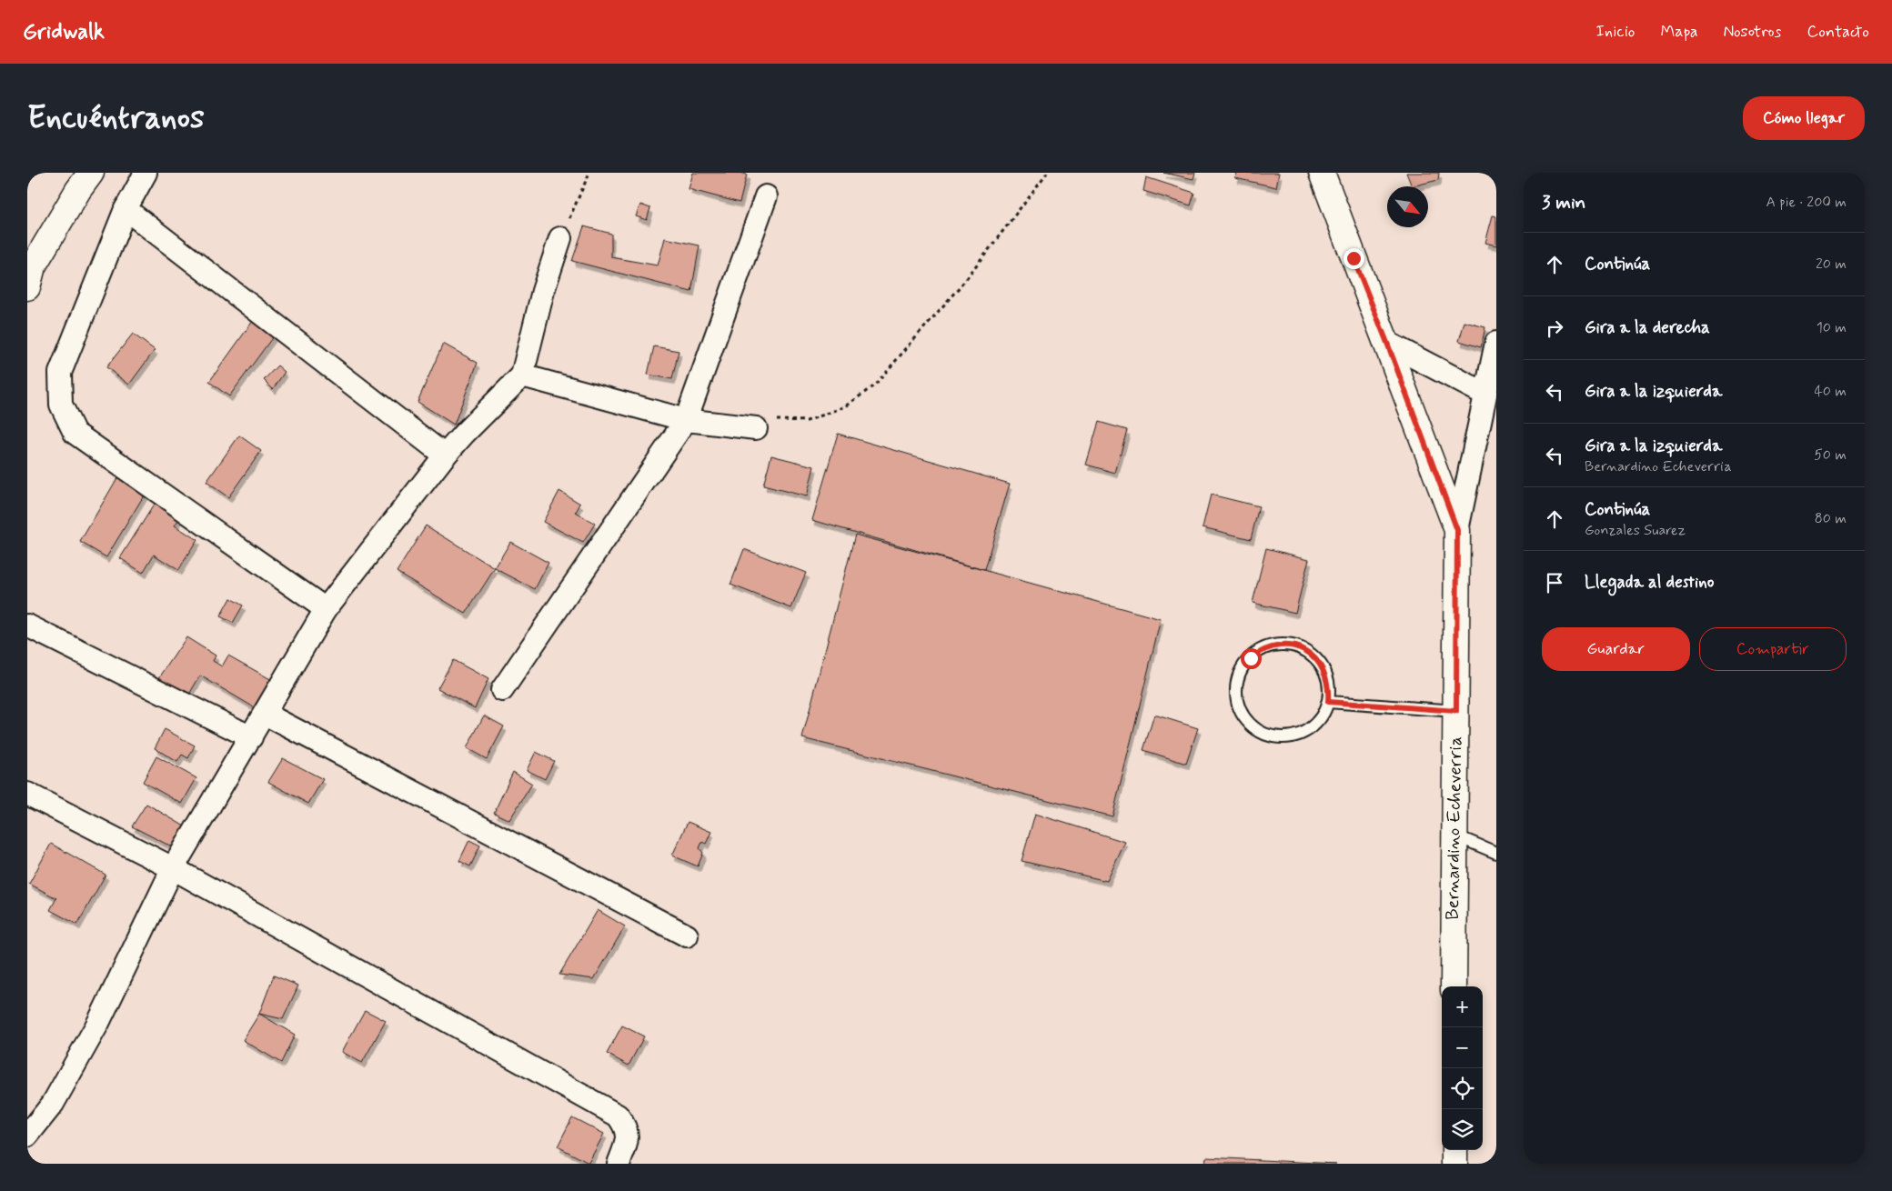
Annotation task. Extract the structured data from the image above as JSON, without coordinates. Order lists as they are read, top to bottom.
{
  "streets": {
    "street": ["Bernardino Echeverria"]
  },
  "north": "bottom right",
  "page": {
    "header": "Gridwalk",
    "nav": [
      "Inicio",
      "Mapa",
      "Nosotros",
      "Contacto"
    ],
    "buttons": [
      "Cómo llegar",
      ["Guardar", "Compartir"]
    ],
    "title": "Encuéntranos",
    "heading": ["3 min", "A pie · 200 m"],
    "list": [
      ["Continúa", "20 m"],
      ["Gira a la derecha", "10 m"],
      ["Gira a la izquierda", "40 m"],
      ["Gira a la izquierda", "Bernardino Echeverria", "50 m"],
      ["Continúa", "Gonzales Suarez", "80 m"],
      "Llegada al destino"
    ],
    "map_buttons": ["+", "−"]
  }
}
